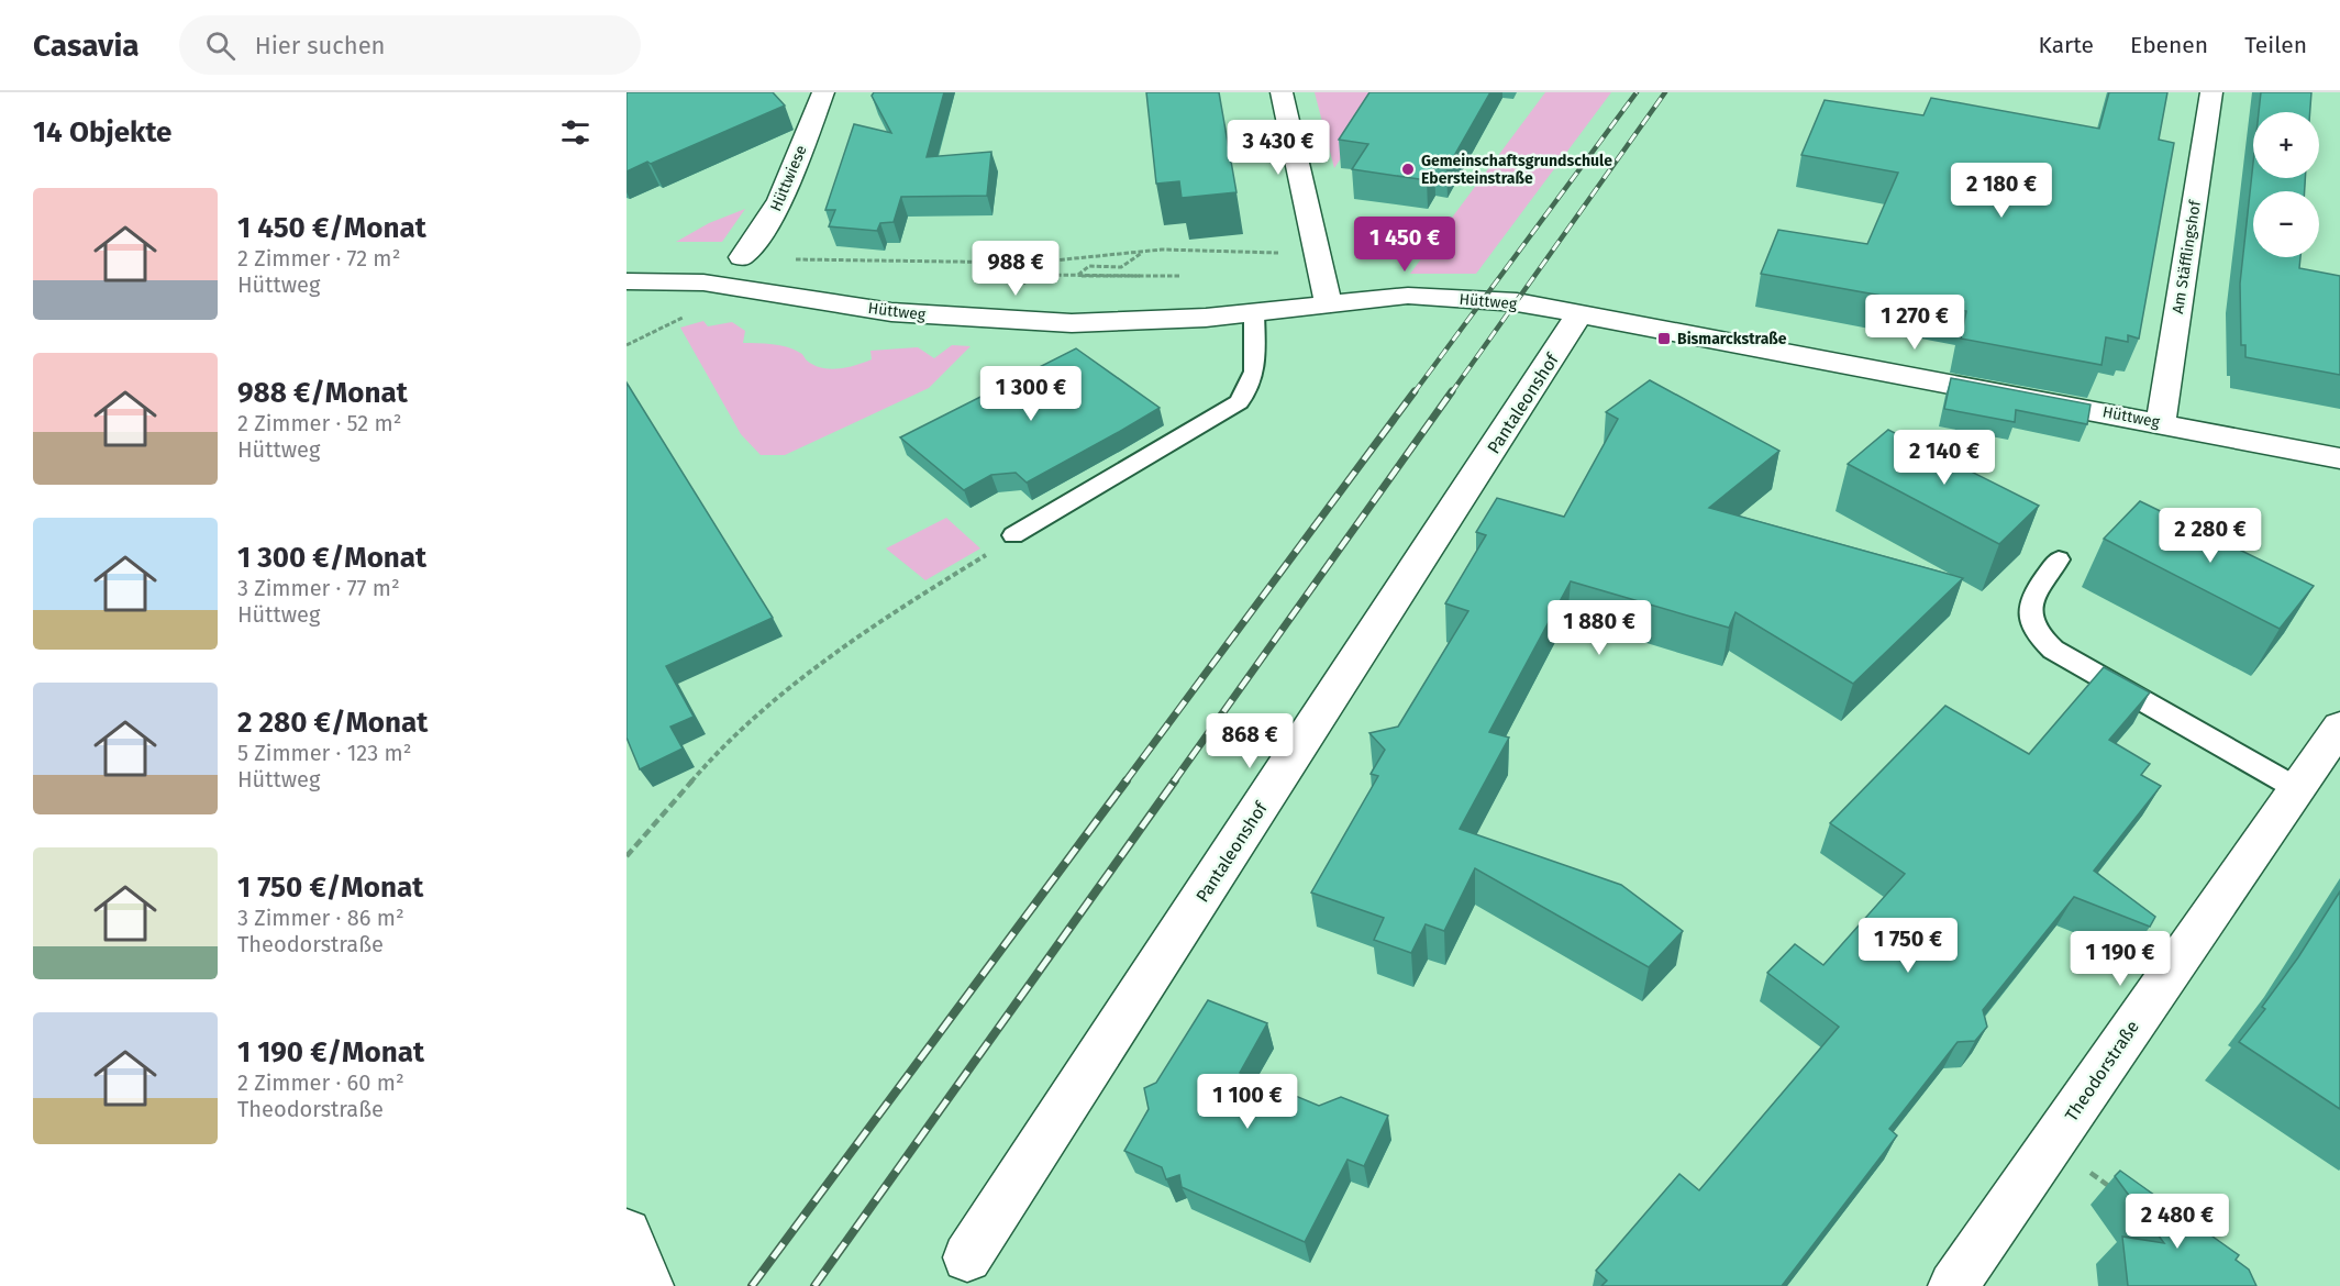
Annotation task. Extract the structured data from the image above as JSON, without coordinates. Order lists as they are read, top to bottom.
{
  "streets": {
    "street": [
      "Hüttwiese",
      "Am Stäfflingshof",
      "Hüttweg",
      "Pantaleonshof",
      "Theodorstraße"
    ]
  },
  "crossings": [
    ["Am Stäfflingshof", "Hüttweg"],
    ["Hüttweg", "Pantaleonshof"]
  ],
  "places": {
    "other": ["Gemeinschaftsgrundschule Ebersteinstraße"],
    "transit": ["Bismarckstraße"]
  },
  "page": {
    "header": "Casavia",
    "search": "Hier suchen",
    "nav": ["Karte", "Ebenen", "Teilen"],
    "heading": "14 Objekte",
    "map_buttons": ["+", "−"],
    "price": [
      "3 430 €",
      "2 180 €",
      "1 450 €",
      "988 €",
      "1 270 €",
      "1 300 €",
      "2 140 €",
      "2 280 €",
      "1 880 €",
      "868 €",
      "1 750 €",
      "1 190 €",
      "1 100 €",
      "2 480 €"
    ],
    "list": [
      {
        "name": "1 450 €/Monat",
        "note": "2 Zimmer · 72 m² · Hüttweg"
      },
      {
        "name": "988 €/Monat",
        "note": "2 Zimmer · 52 m² · Hüttweg"
      },
      {
        "name": "1 300 €/Monat",
        "note": "3 Zimmer · 77 m² · Hüttweg"
      },
      {
        "name": "2 280 €/Monat",
        "note": "5 Zimmer · 123 m² · Hüttweg"
      },
      {
        "name": "1 750 €/Monat",
        "note": "3 Zimmer · 86 m² · Theodorstraße"
      },
      {
        "name": "1 190 €/Monat",
        "note": "2 Zimmer · 60 m² · Theodorstraße"
      }
    ]
  }
}
